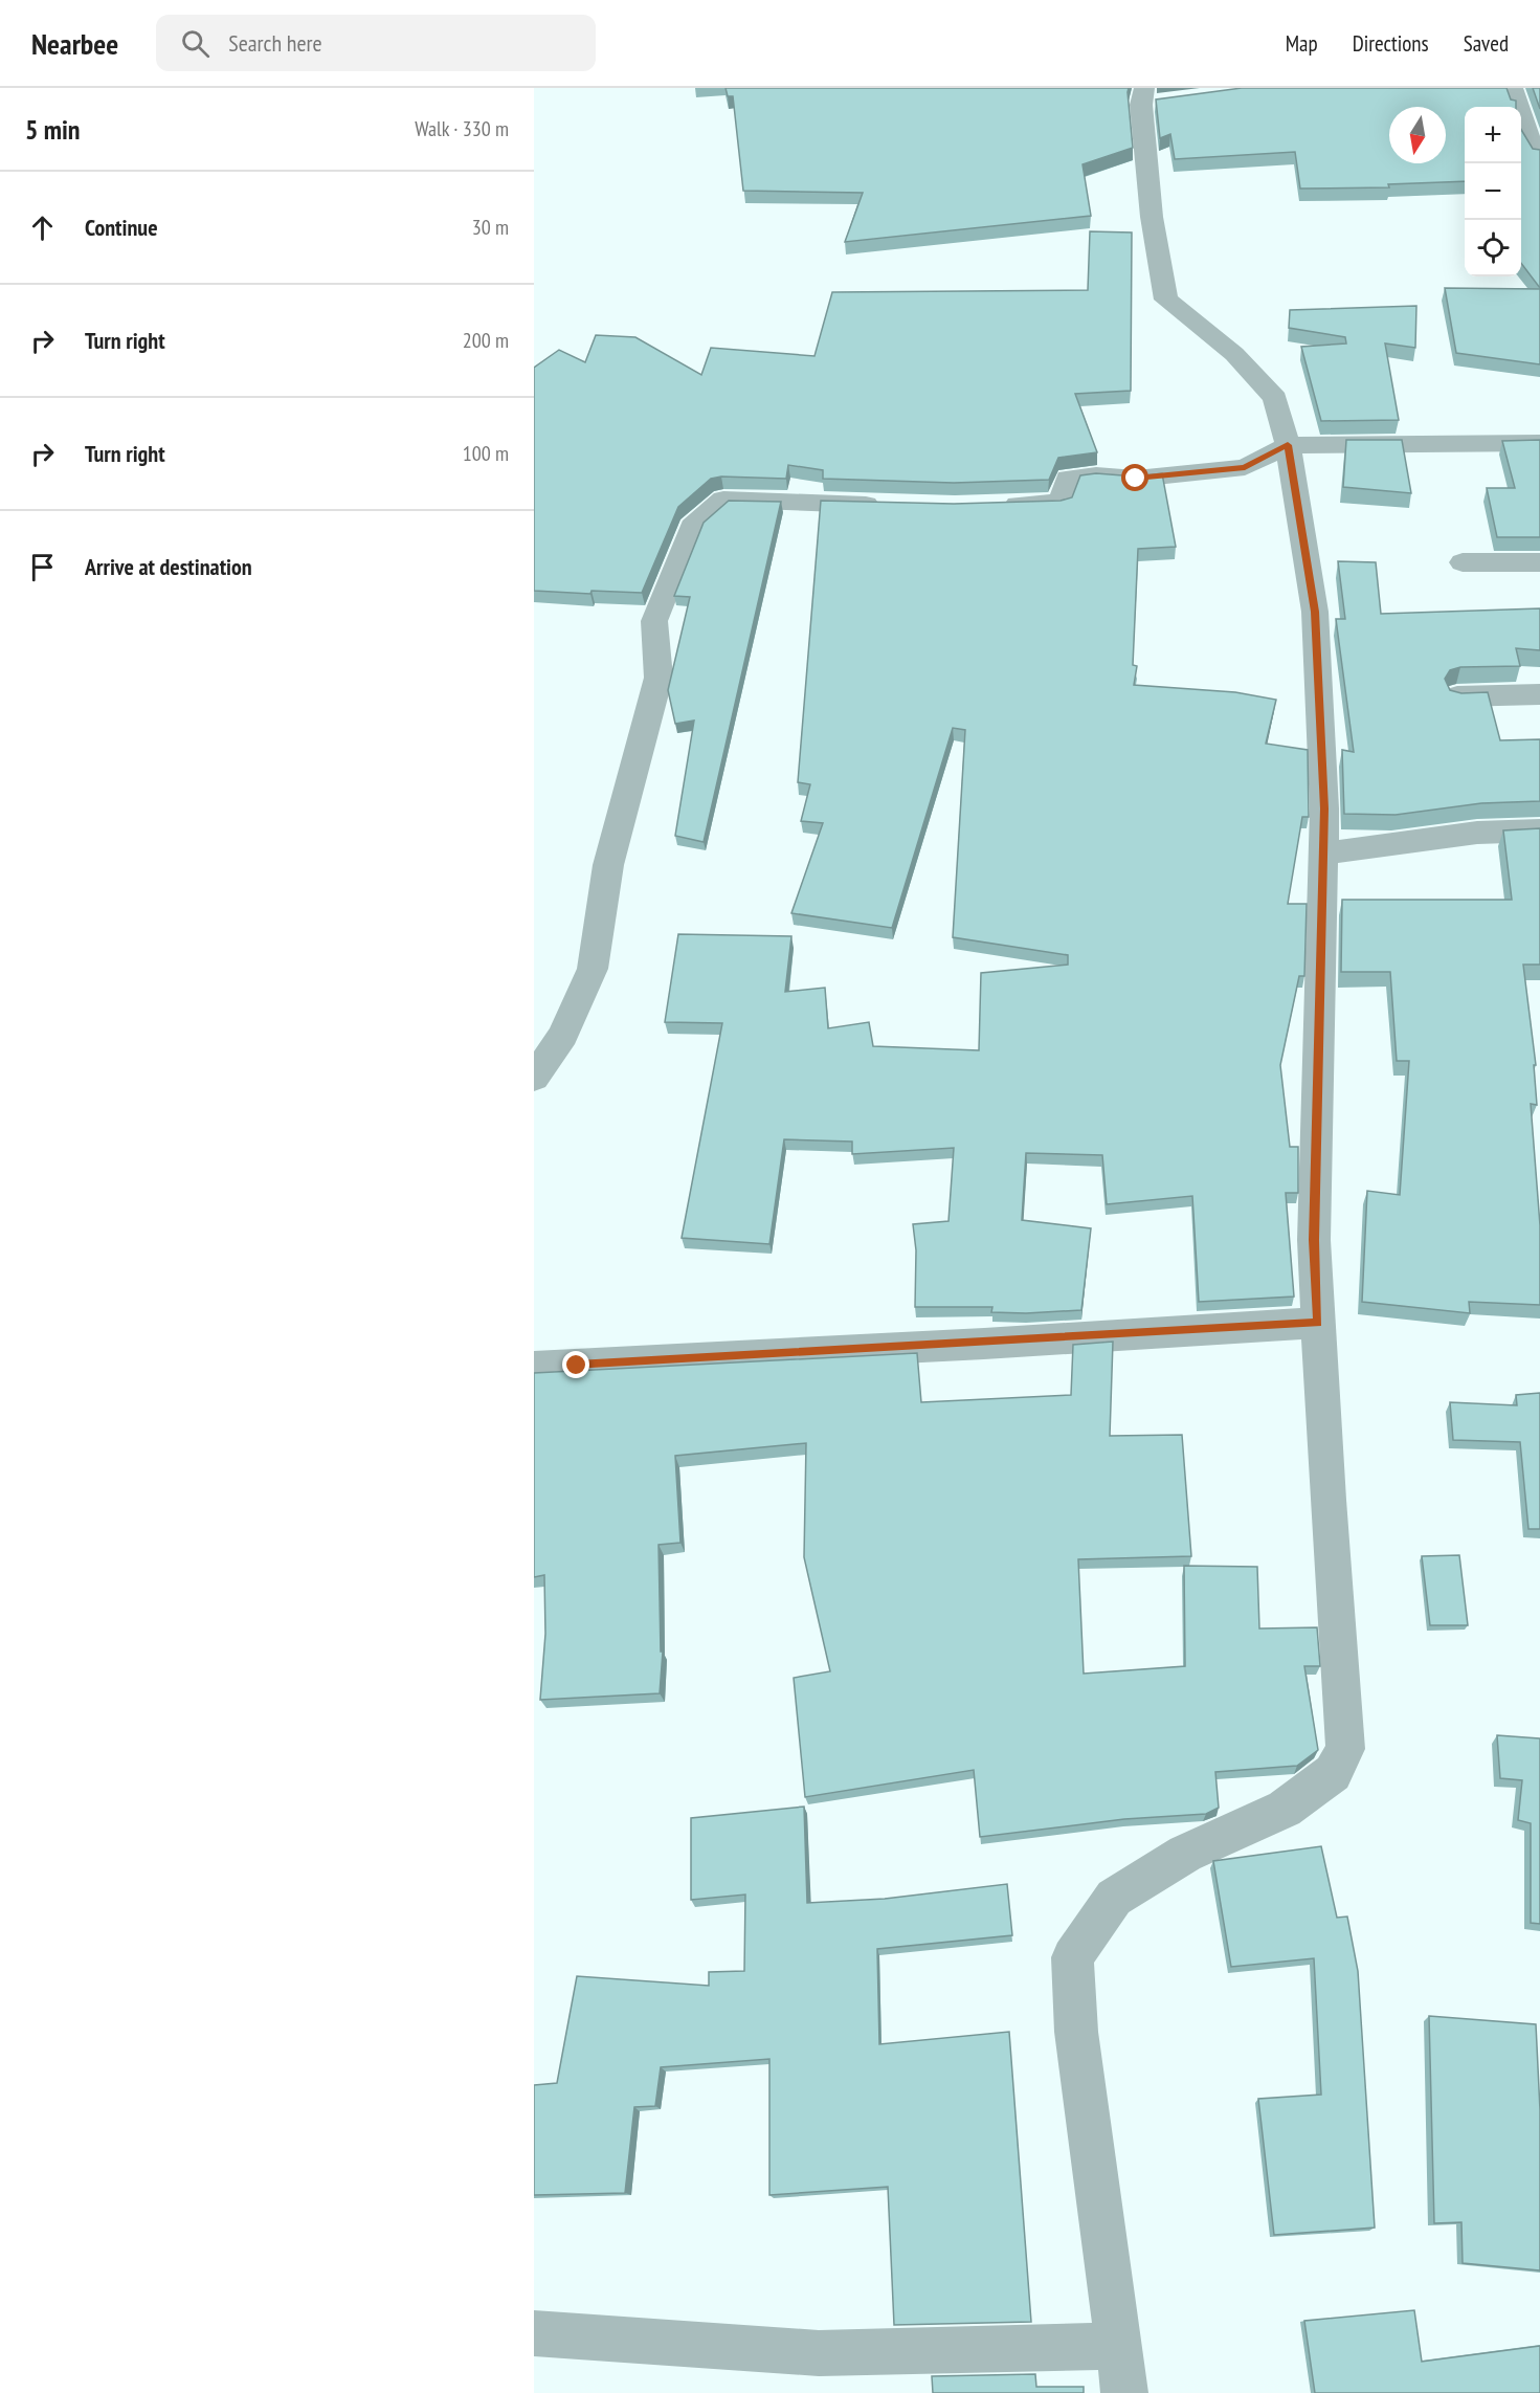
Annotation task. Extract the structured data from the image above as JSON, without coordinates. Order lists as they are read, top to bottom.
{
  "north": "bottom",
  "page": {
    "header": "Nearbee",
    "search": "Search here",
    "nav": ["Map", "Directions", "Saved"],
    "heading": ["5 min", "Walk · 330 m"],
    "map_buttons": ["+", "−"],
    "list": [
      ["Continue", "30 m"],
      ["Turn right", "200 m"],
      ["Turn right", "100 m"],
      "Arrive at destination"
    ]
  }
}
